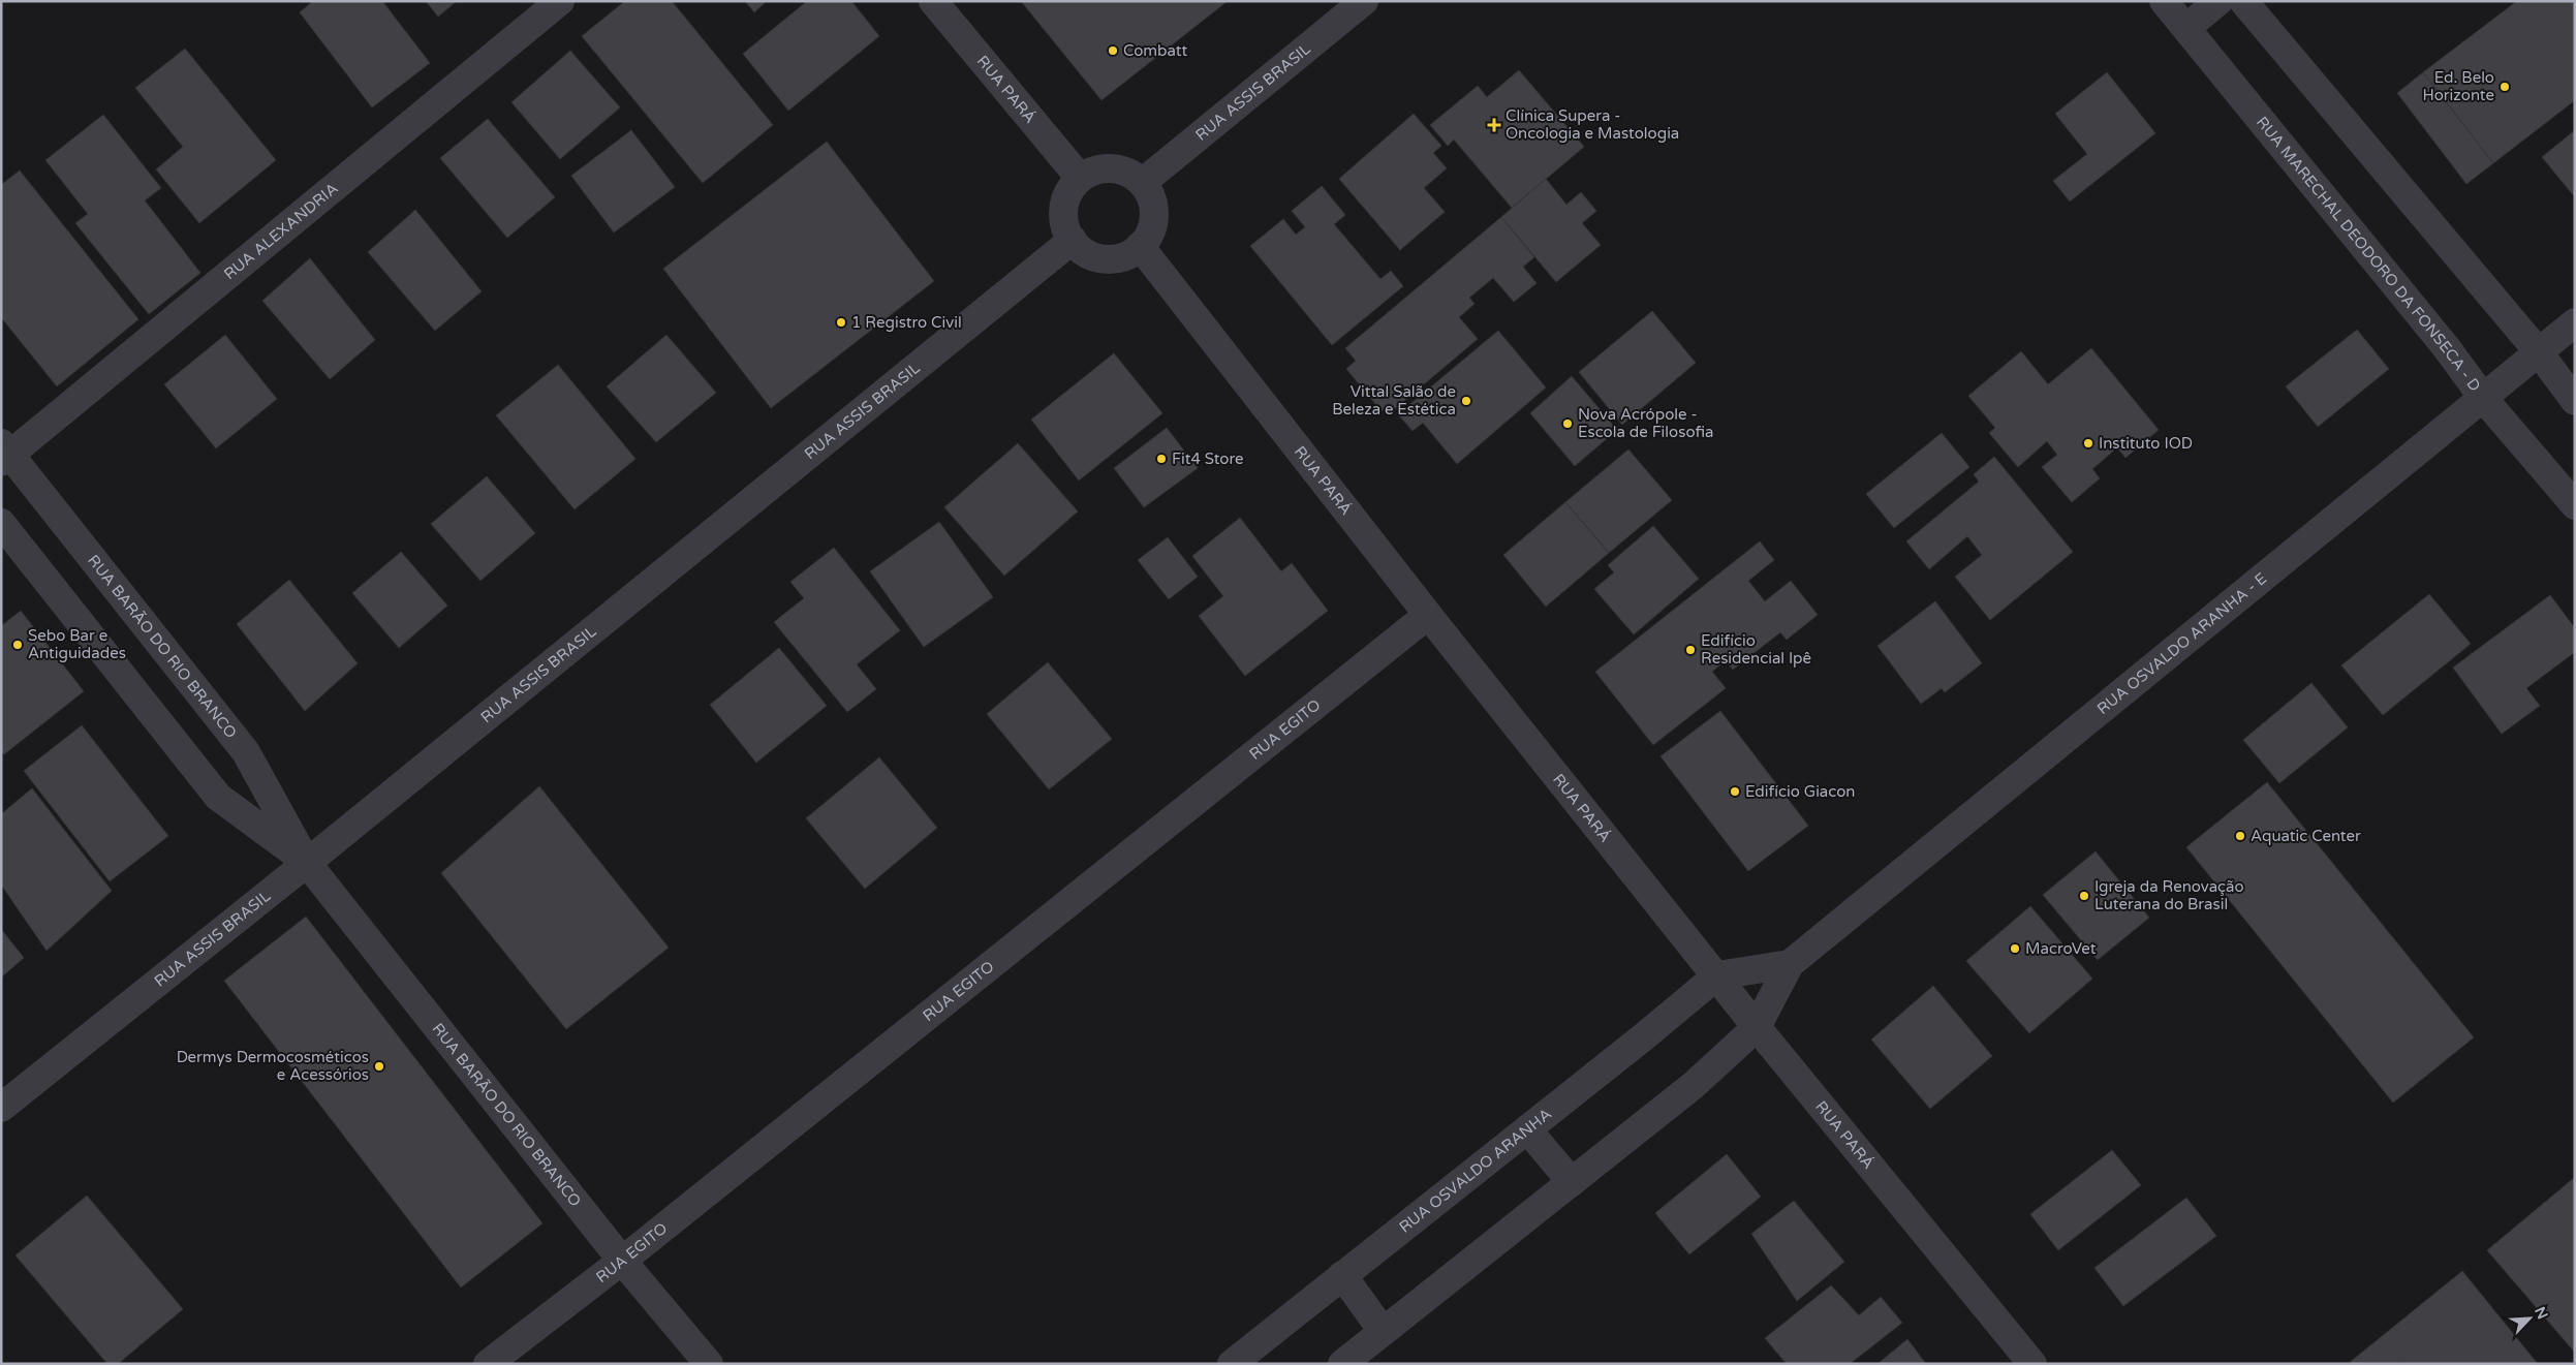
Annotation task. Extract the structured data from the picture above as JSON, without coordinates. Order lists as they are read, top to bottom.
{
  "streets": {
    "street": [
      "RUA PARÁ",
      "RUA ASSIS BRASIL",
      "RUA ALEXANDRIA",
      "RUA MARECHAL DEODORO DA FONSECA - D",
      "RUA OSVALDO ARANHA - E",
      "RUA BARÃO DO RIO BRANCO",
      "RUA EGITO",
      "RUA OSVALDO ARANHA"
    ]
  },
  "crossings": [
    ["RUA PARÁ", "RUA ASSIS BRASIL"],
    ["RUA PARÁ", "RUA OSVALDO ARANHA - E"],
    ["RUA PARÁ", "RUA EGITO"],
    ["RUA PARÁ", "RUA OSVALDO ARANHA"],
    ["RUA ASSIS BRASIL", "RUA BARÃO DO RIO BRANCO"],
    ["RUA ALEXANDRIA", "RUA BARÃO DO RIO BRANCO"],
    ["RUA MARECHAL DEODORO DA FONSECA - D", "RUA OSVALDO ARANHA - E"],
    ["RUA BARÃO DO RIO BRANCO", "RUA EGITO"]
  ],
  "places": {
    "other": [
      "Combatt",
      "Ed. Belo Horizonte",
      "1 Registro Civil",
      "Vittal Salão de Beleza e Estética",
      "Nova Acrópole - Escola de Filosofia",
      "Instituto IOD",
      "Fit4 Store",
      "Sebo Bar e Antiguidades",
      "Edifício Residencial Ipê",
      "Edifício Giacon",
      "Aquatic Center",
      "Igreja da Renovação Luterana do Brasil",
      "MacroVet",
      "Dermys Dermocosméticos e Acessórios"
    ],
    "health": ["Clínica Supera - Oncologia e Mastologia"]
  },
  "north": "top right"
}
